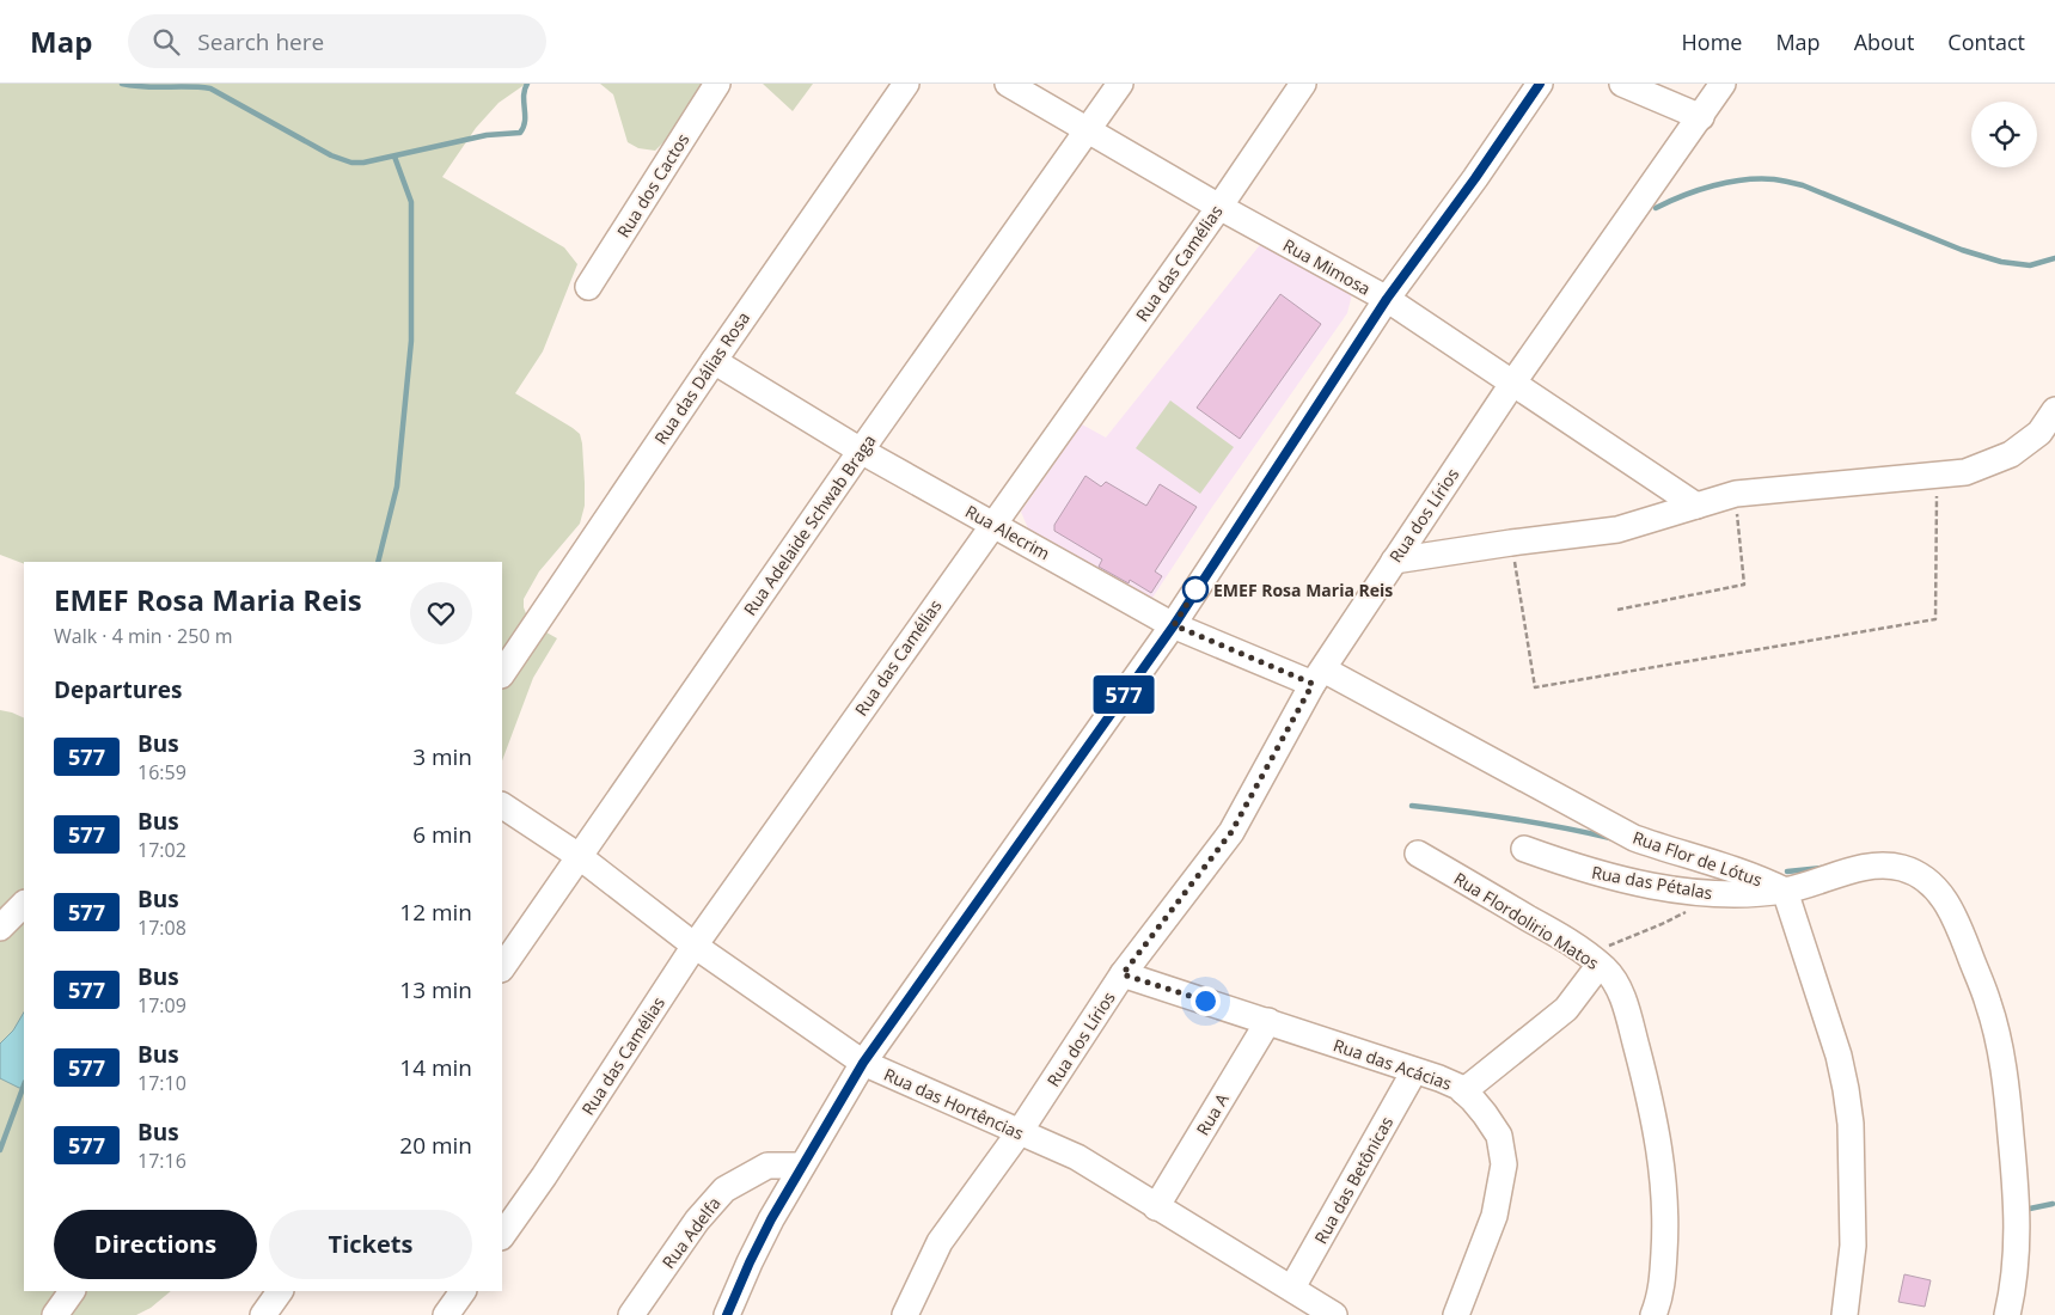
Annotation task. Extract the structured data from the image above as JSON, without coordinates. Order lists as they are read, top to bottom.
{
  "streets": {
    "street": [
      "Rua dos Cactos",
      "Rua das Camélias",
      "Rua Mimosa",
      "Rua das Dálias Rosa",
      "Rua dos Lírios",
      "Rua Adelaide Schwab Braga",
      "Rua Alecrim",
      "Rua Flor de Lótus",
      "Rua das Pétalas",
      "Rua Flordolirio Matos",
      "Rua das Acácias",
      "Rua das Hortências",
      "Rua A",
      "Rua das Betônicas",
      "Rua Adelfa"
    ]
  },
  "crossings": [
    ["Rua das Camélias", "Rua Mimosa"],
    ["Rua das Camélias", "Rua Alecrim"],
    ["Rua das Camélias", "Rua das Hortências"],
    ["Rua Mimosa", "Rua dos Lírios"],
    ["Rua Mimosa", "Rua Adelaide Schwab Braga"],
    ["Rua das Dálias Rosa", "Rua Alecrim"],
    ["Rua dos Lírios", "Rua Alecrim"],
    ["Rua dos Lírios", "Rua Flor de Lótus"],
    ["Rua dos Lírios", "Rua das Acácias"],
    ["Rua dos Lírios", "Rua das Hortências"],
    ["Rua Adelaide Schwab Braga", "Rua Alecrim"],
    ["Rua Adelaide Schwab Braga", "Rua das Hortências"],
    ["Rua Alecrim", "Rua Flor de Lótus"],
    ["Rua Flor de Lótus", "Rua das Pétalas"],
    ["Rua das Acácias", "Rua A"],
    ["Rua das Acácias", "Rua das Betônicas"],
    ["Rua das Hortências", "Rua A"],
    ["Rua das Hortências", "Rua das Betônicas"]
  ],
  "places": ["EMEF Rosa Maria Reis"],
  "lines": ["bus line 577"],
  "page": {
    "header": "Map",
    "search": "Search here",
    "nav": [
      "Home",
      "Map",
      "About",
      "Contact"
    ],
    "on_map": "577",
    "heading": [
      ["EMEF Rosa Maria Reis", "Walk · 4 min · 250 m"],
      "Departures"
    ],
    "list": [
      {
        "mark": "577",
        "name": "Bus",
        "note": "16:59",
        "value": "3 min"
      },
      {
        "mark": "577",
        "name": "Bus",
        "note": "17:02",
        "value": "6 min"
      },
      {
        "mark": "577",
        "name": "Bus",
        "note": "17:08",
        "value": "12 min"
      },
      {
        "mark": "577",
        "name": "Bus",
        "note": "17:09",
        "value": "13 min"
      },
      {
        "mark": "577",
        "name": "Bus",
        "note": "17:10",
        "value": "14 min"
      },
      {
        "mark": "577",
        "name": "Bus",
        "note": "17:16",
        "value": "20 min"
      }
    ],
    "buttons": ["Directions", "Tickets"]
  }
}
